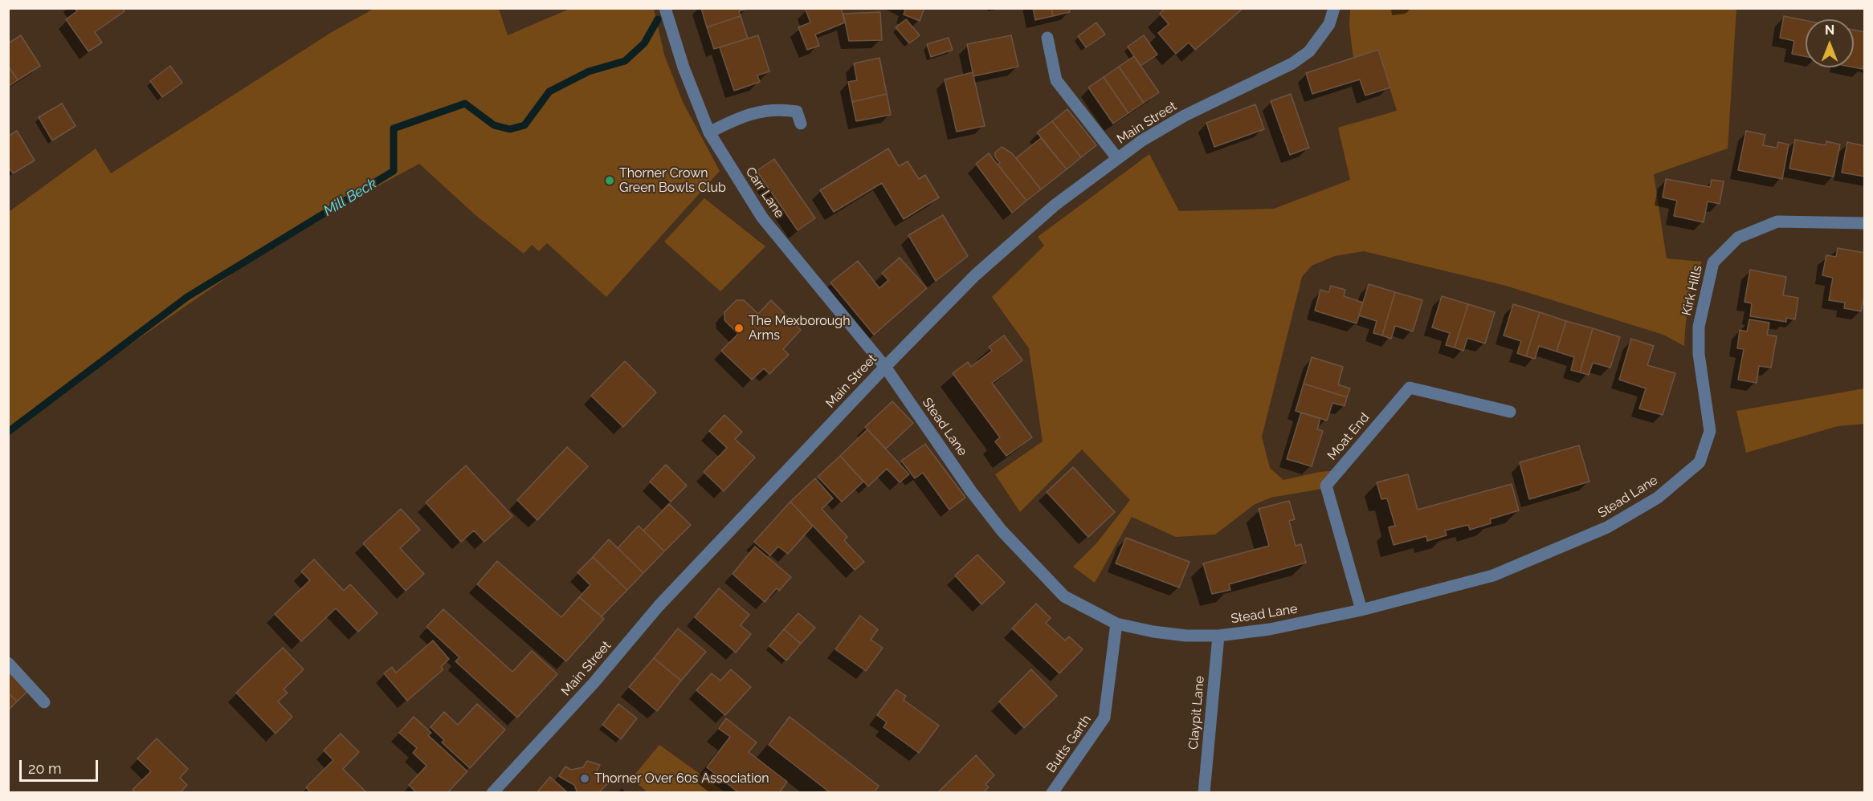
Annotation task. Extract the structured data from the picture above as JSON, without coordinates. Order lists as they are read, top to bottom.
{
  "streets": {
    "street": [
      "Main Street",
      "Carr Lane",
      "Kirk Hills",
      "Stead Lane",
      "Moat End",
      "Claypit Lane",
      "Butts Garth"
    ]
  },
  "crossings": [
    ["Main Street", "Carr Lane"],
    ["Main Street", "Stead Lane"],
    ["Carr Lane", "Stead Lane"],
    ["Kirk Hills", "Stead Lane"],
    ["Stead Lane", "Moat End"],
    ["Stead Lane", "Claypit Lane"],
    ["Stead Lane", "Butts Garth"]
  ],
  "water": ["Mill Beck"],
  "places": ["Thorner Crown Green Bowls Club", "The Mexborough Arms", "Thorner Over 60s Association"],
  "scale_bar": "20 m",
  "north": "top"
}
